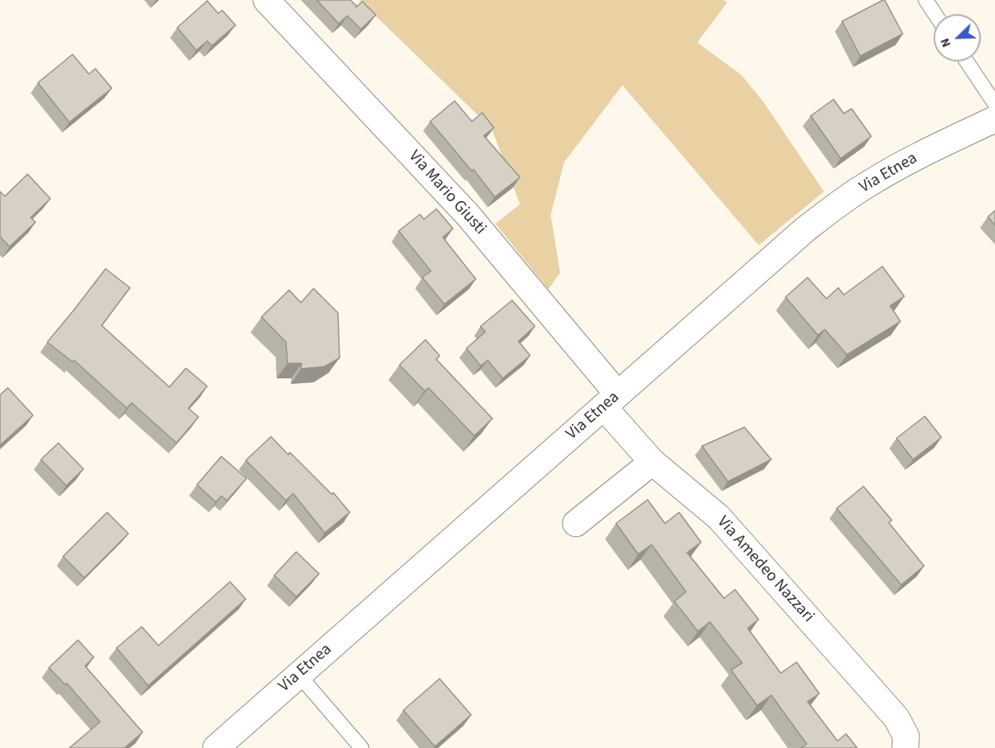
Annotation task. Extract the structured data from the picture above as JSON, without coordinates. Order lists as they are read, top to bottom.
{
  "streets": {
    "street": ["Via Etnea", "Via Mario Giusti", "Via Amedeo Nazzari"]
  },
  "crossings": [
    ["Via Etnea", "Via Mario Giusti"],
    ["Via Etnea", "Via Amedeo Nazzari"],
    ["Via Mario Giusti", "Via Amedeo Nazzari"]
  ],
  "north": "bottom left"
}
